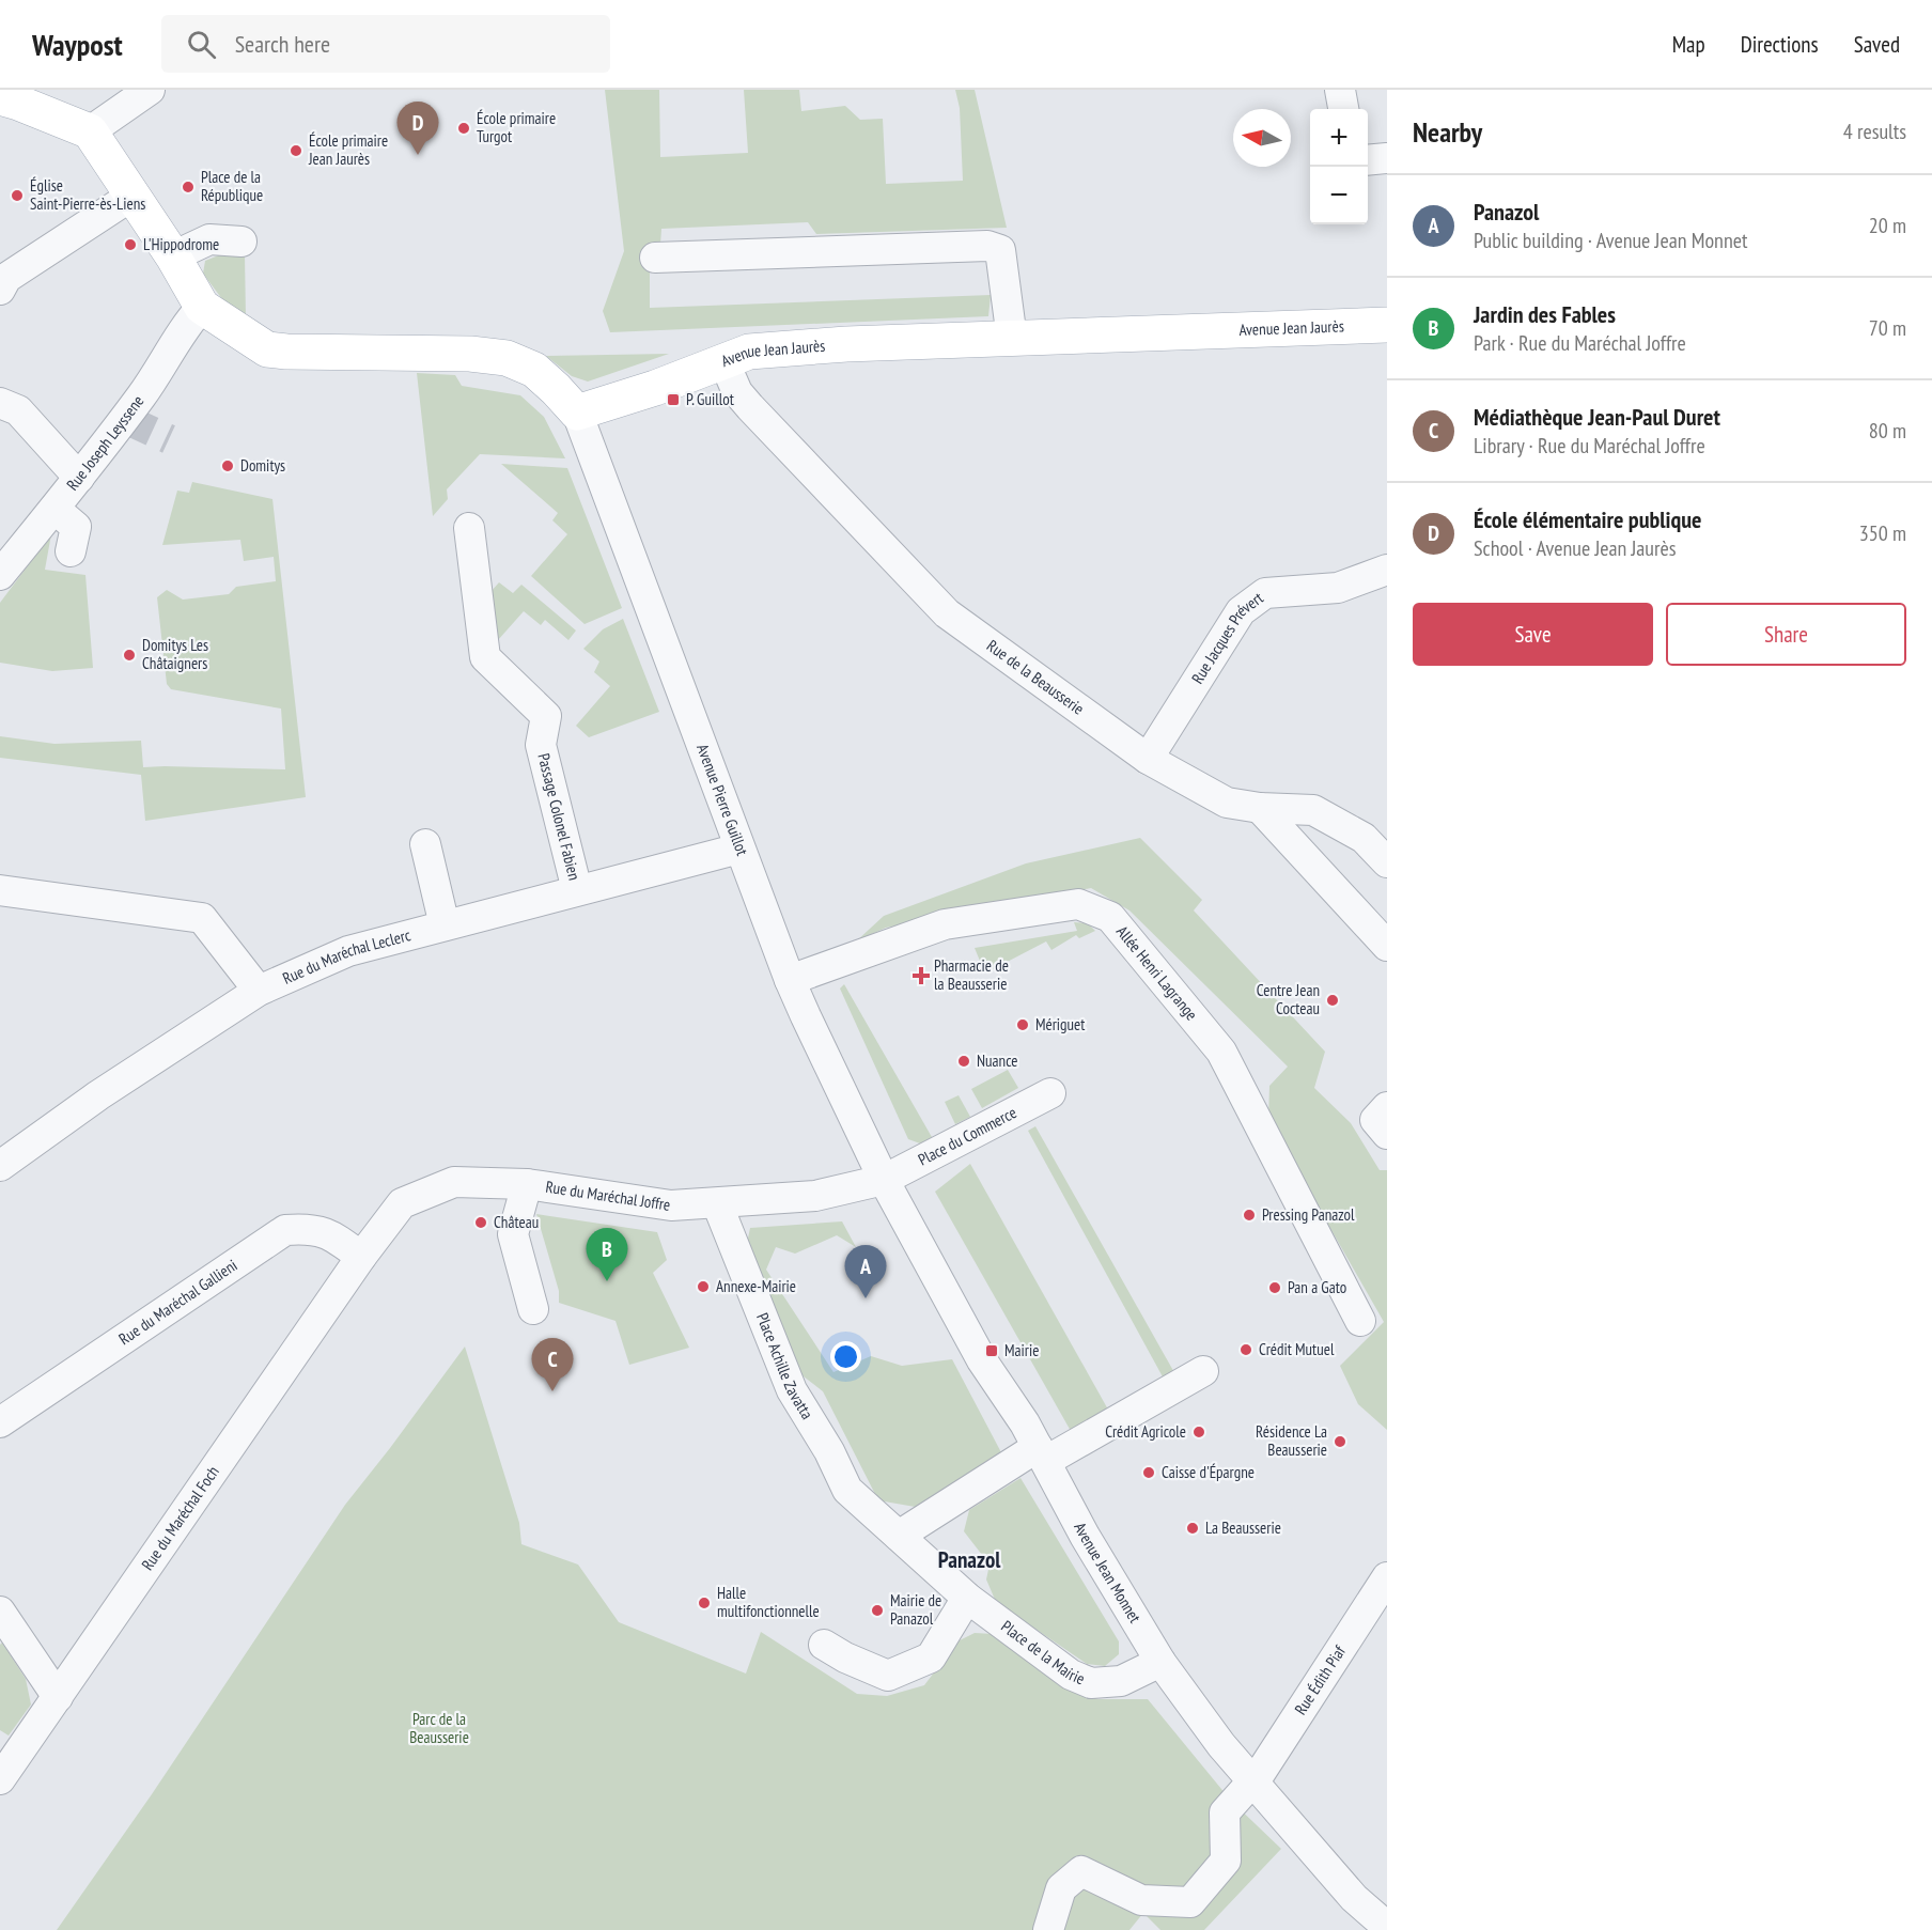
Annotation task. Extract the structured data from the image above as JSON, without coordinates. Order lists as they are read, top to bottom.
{
  "streets": {
    "main road": ["Avenue Jean Jaurès"],
    "street": [
      "Rue Joseph Leyssene",
      "Rue Jacques Prévert",
      "Rue de la Beausserie",
      "Avenue Pierre Guillot",
      "Passage Colonel Fabien",
      "Rue du Maréchal Leclerc",
      "Allée Henri Lagrange",
      "Place du Commerce",
      "Rue du Maréchal Joffre",
      "Rue du Maréchal Gallieni",
      "Place Achille Zavatta",
      "Rue du Maréchal Foch",
      "Avenue Jean Monnet",
      "Place de la Mairie",
      "Rue Édith Piaf"
    ]
  },
  "crossings": [
    ["Avenue Jean Jaurès", "Rue de la Beausserie"],
    ["Avenue Jean Jaurès", "Avenue Pierre Guillot"],
    ["Rue Jacques Prévert", "Rue de la Beausserie"],
    ["Avenue Pierre Guillot", "Rue du Maréchal Leclerc"],
    ["Avenue Pierre Guillot", "Allée Henri Lagrange"],
    ["Avenue Pierre Guillot", "Place du Commerce"],
    ["Avenue Pierre Guillot", "Rue du Maréchal Joffre"],
    ["Avenue Pierre Guillot", "Avenue Jean Monnet"],
    ["Passage Colonel Fabien", "Rue du Maréchal Leclerc"],
    ["Place du Commerce", "Rue du Maréchal Joffre"],
    ["Place du Commerce", "Avenue Jean Monnet"],
    ["Rue du Maréchal Joffre", "Rue du Maréchal Gallieni"],
    ["Rue du Maréchal Joffre", "Place Achille Zavatta"],
    ["Rue du Maréchal Joffre", "Rue du Maréchal Foch"],
    ["Rue du Maréchal Joffre", "Avenue Jean Monnet"],
    ["Rue du Maréchal Gallieni", "Rue du Maréchal Foch"],
    ["Place Achille Zavatta", "Place de la Mairie"],
    ["Avenue Jean Monnet", "Place de la Mairie"],
    ["Avenue Jean Monnet", "Rue Édith Piaf"]
  ],
  "districts": ["Panazol"],
  "parks": ["Parc de la Beausserie"],
  "places": {
    "other": [
      "École primaire Turgot",
      "École primaire Jean Jaurès",
      "Place de la République",
      "Église Saint-Pierre-ès-Liens",
      "L'Hippodrome",
      "Domitys",
      "Domitys Les Châtaigners",
      "Centre Jean Cocteau",
      "Mériguet",
      "Nuance",
      "Pressing Panazol",
      "Château",
      "Annexe-Mairie",
      "Pan a Gato",
      "Crédit Mutuel",
      "Crédit Agricole",
      "Résidence La Beausserie",
      "Caisse d'Épargne",
      "La Beausserie",
      "Halle multifonctionnelle",
      "Mairie de Panazol"
    ],
    "transit": ["P. Guillot", "Mairie"],
    "health": ["Pharmacie de la Beausserie"]
  },
  "north": "left",
  "page": {
    "header": "Waypost",
    "search": "Search here",
    "nav": ["Map", "Directions", "Saved"],
    "heading": ["Nearby", "4 results"],
    "pins": [
      "D",
      "B",
      "A",
      "C"
    ],
    "map_buttons": ["+", "−"],
    "list": [
      {
        "mark": "A",
        "name": "Panazol",
        "note": "Public building · Avenue Jean Monnet",
        "value": "20 m"
      },
      {
        "mark": "B",
        "name": "Jardin des Fables",
        "note": "Park · Rue du Maréchal Joffre",
        "value": "70 m"
      },
      {
        "mark": "C",
        "name": "Médiathèque Jean-Paul Duret",
        "note": "Library · Rue du Maréchal Joffre",
        "value": "80 m"
      },
      {
        "mark": "D",
        "name": "École élémentaire publique",
        "note": "School · Avenue Jean Jaurès",
        "value": "350 m"
      }
    ],
    "buttons": ["Save", "Share"]
  }
}
